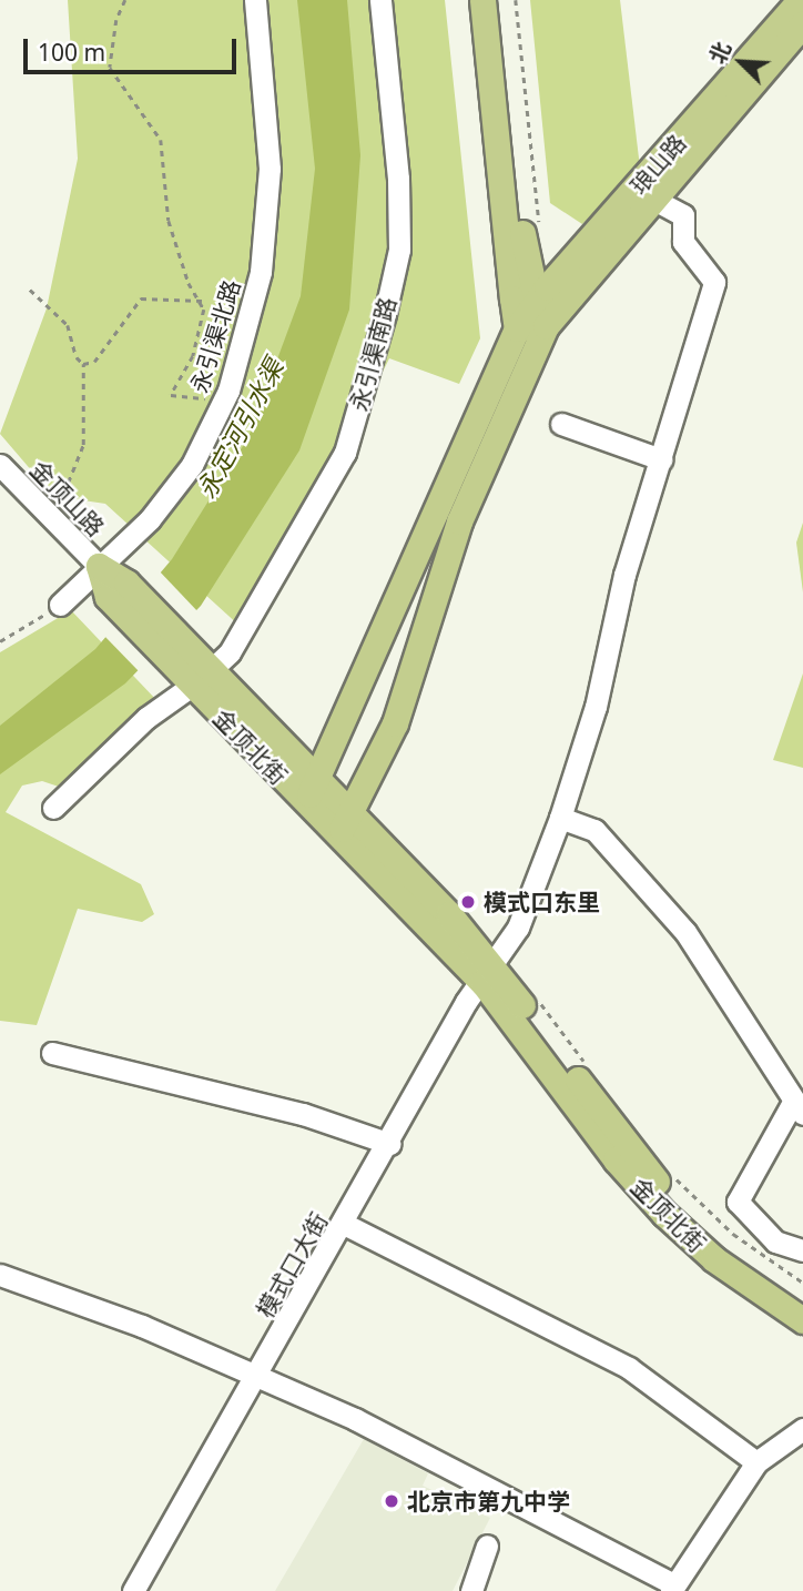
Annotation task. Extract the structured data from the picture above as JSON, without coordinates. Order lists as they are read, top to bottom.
{
  "streets": {
    "main road": ["琅山路", "金顶北街"],
    "street": [
      "永引渠北路",
      "永引渠南路",
      "金顶山路",
      "模式口大街"
    ]
  },
  "crossings": [
    ["永引渠北路", "金顶山路"],
    ["永引渠北路", "金顶北街"],
    ["永引渠南路", "金顶北街"],
    ["金顶山路", "金顶北街"],
    ["金顶北街", "模式口大街"]
  ],
  "water": ["永定河引水渠"],
  "places": ["模式口东里", "北京市第九中学"],
  "scale_bar": "100 m",
  "north": "top left"
}
